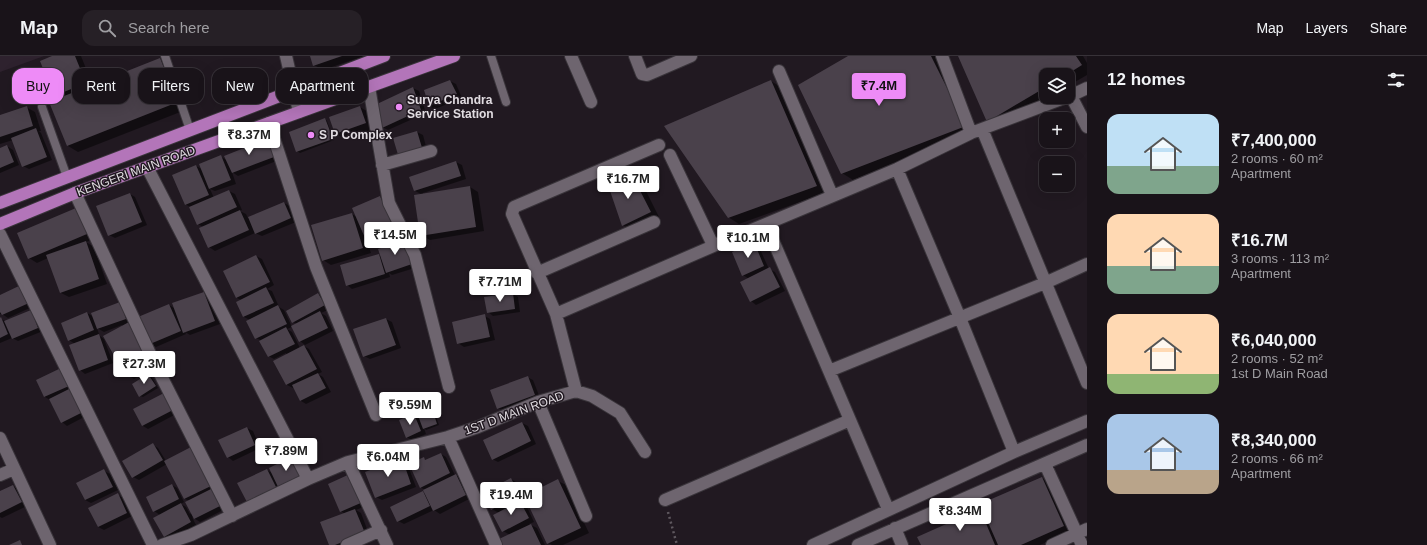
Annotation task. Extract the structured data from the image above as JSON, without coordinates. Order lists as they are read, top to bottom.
{
  "streets": {
    "main road": ["KENGERI MAIN ROAD"],
    "street": ["1ST D MAIN ROAD"]
  },
  "places": ["Surya Chandra Service Station", "S P Complex"],
  "page": {
    "header": "Map",
    "search": "Search here",
    "nav": ["Map", "Layers", "Share"],
    "heading": "12 homes",
    "map_buttons": ["+", "−"],
    "chip": [
      "Buy",
      "Rent",
      "Filters",
      "New",
      "Apartment"
    ],
    "price": [
      "₹7.4M",
      "₹8.37M",
      "₹16.7M",
      "₹14.5M",
      "₹10.1M",
      "₹7.71M",
      "₹27.3M",
      "₹9.59M",
      "₹7.89M",
      "₹6.04M",
      "₹19.4M",
      "₹8.34M"
    ],
    "list": [
      {
        "name": "₹7,400,000",
        "note": "2 rooms · 60 m² · Apartment"
      },
      {
        "name": "₹16.7M",
        "note": "3 rooms · 113 m² · Apartment"
      },
      {
        "name": "₹6,040,000",
        "note": "2 rooms · 52 m² · 1st D Main Road"
      },
      {
        "name": "₹8,340,000",
        "note": "2 rooms · 66 m² · Apartment"
      }
    ]
  }
}
